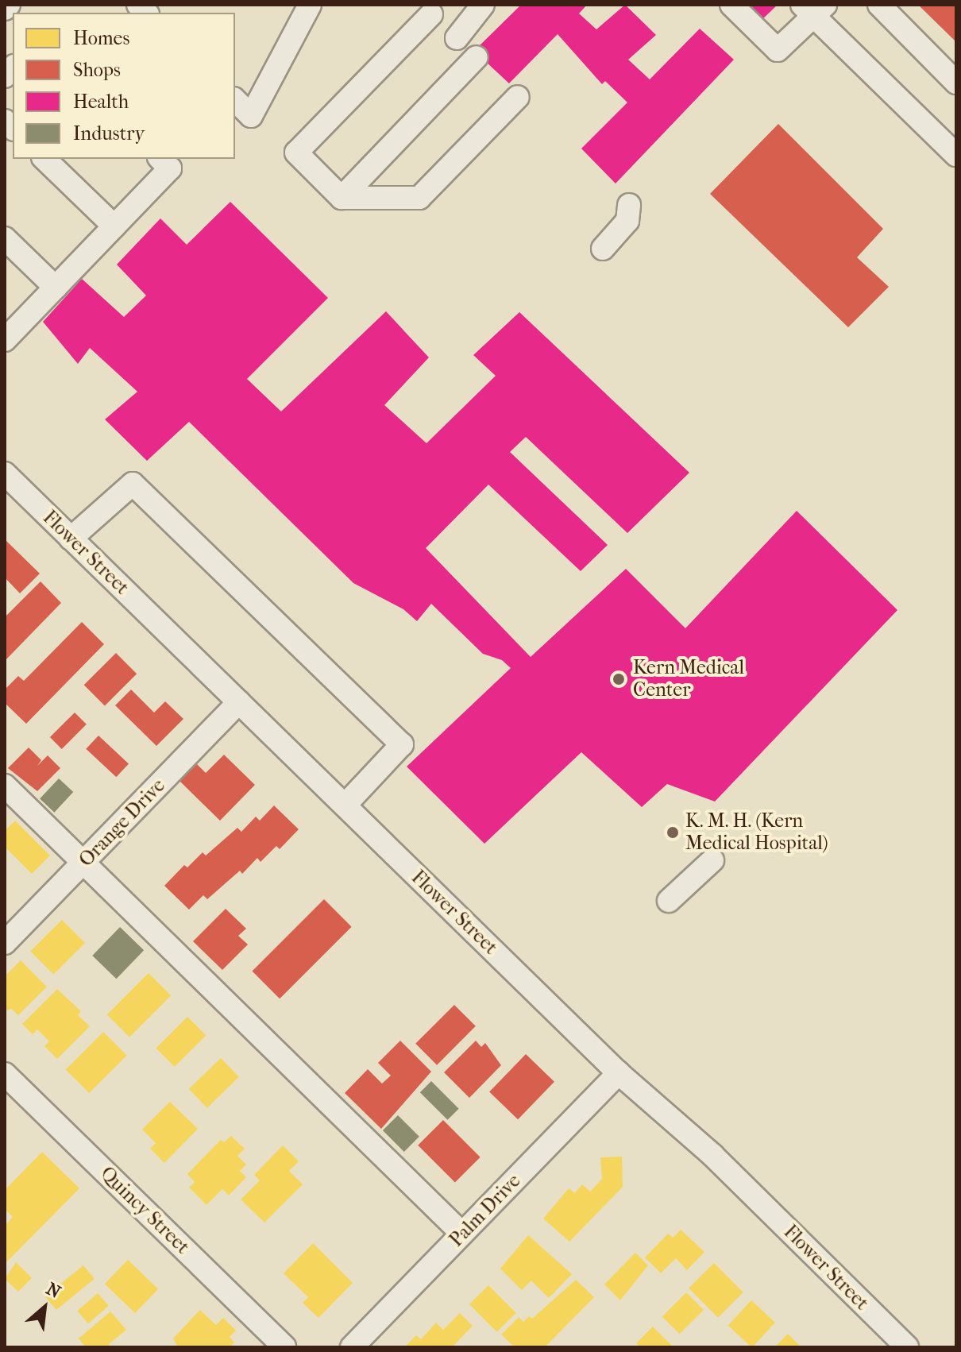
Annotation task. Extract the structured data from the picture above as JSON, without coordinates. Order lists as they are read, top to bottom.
{
  "streets": {
    "street": [
      "Flower Street",
      "Orange Drive",
      "Quincy Street",
      "Palm Drive"
    ]
  },
  "crossings": [
    ["Flower Street", "Orange Drive"],
    ["Flower Street", "Palm Drive"]
  ],
  "places": ["Kern Medical Center", "K. M. H. (Kern Medical Hospital)"],
  "legend": [
    "Homes",
    "Shops",
    "Health",
    "Industry"
  ],
  "north": "top right"
}
